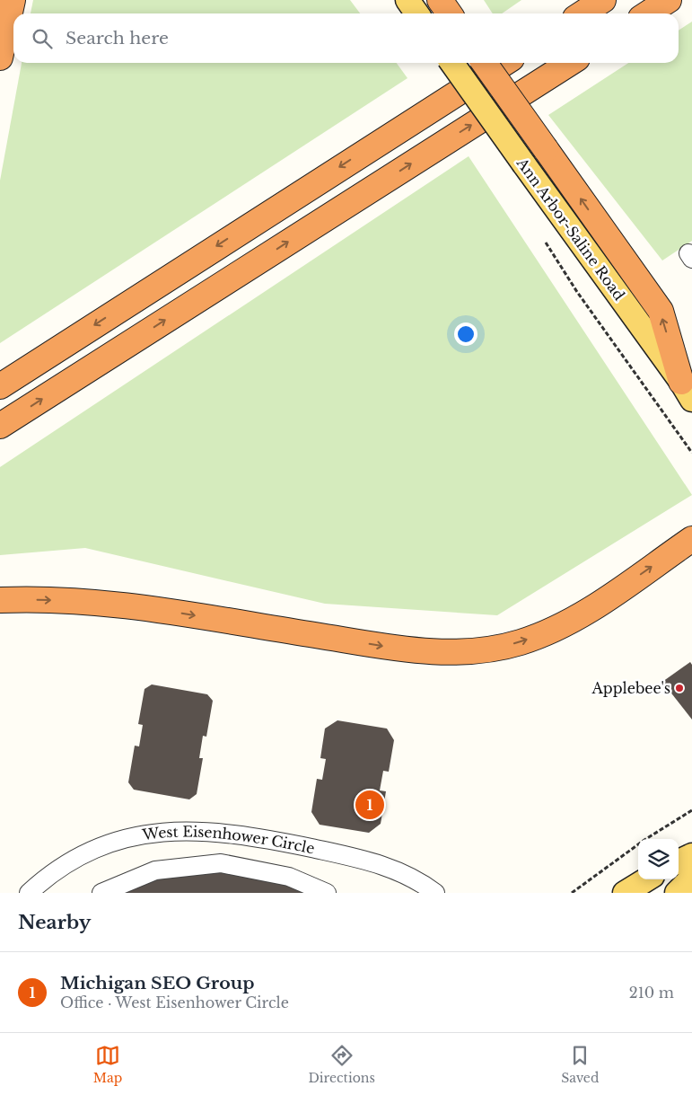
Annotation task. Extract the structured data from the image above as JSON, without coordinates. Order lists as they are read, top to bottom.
{
  "streets": {
    "main road": ["Ann Arbor-Saline Road"],
    "street": ["West Eisenhower Circle"]
  },
  "places": ["Applebee's"],
  "page": {
    "search": "Search here",
    "pins": "1",
    "heading": "Nearby",
    "list": [
      {
        "mark": "1",
        "name": "Michigan SEO Group",
        "note": "Office · West Eisenhower Circle",
        "value": "210 m"
      }
    ],
    "nav": ["Map", "Directions", "Saved"]
  }
}
